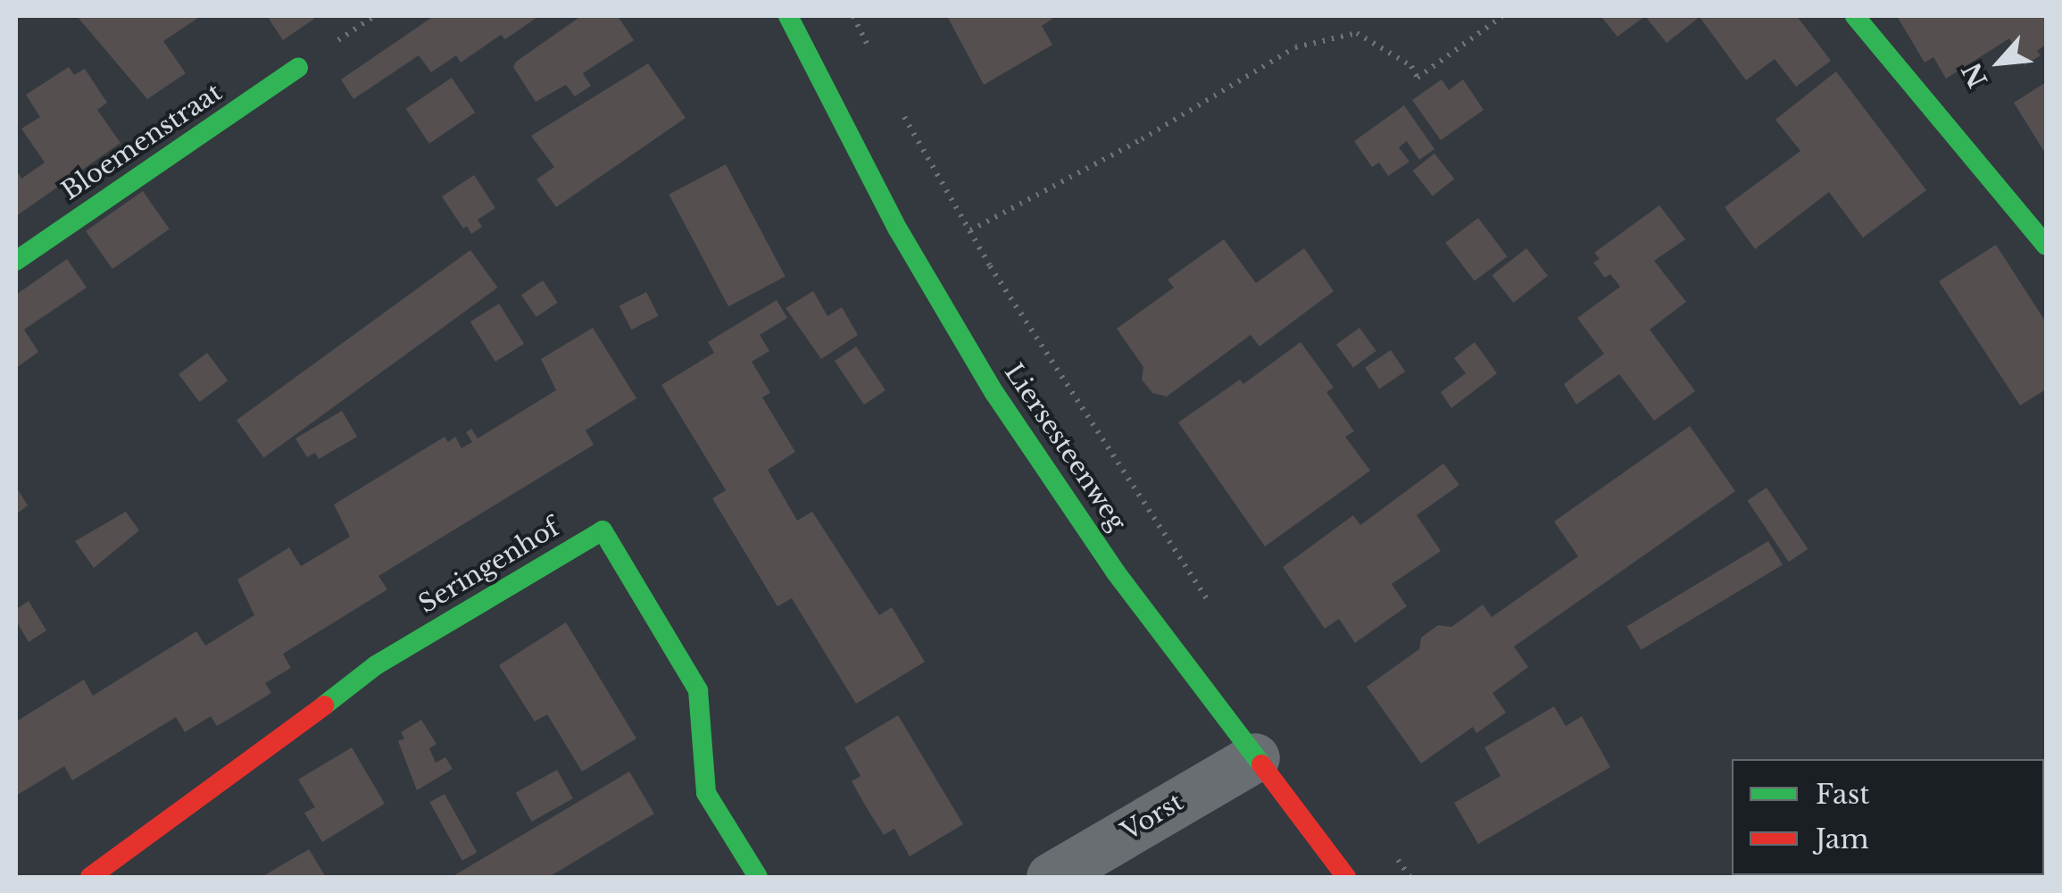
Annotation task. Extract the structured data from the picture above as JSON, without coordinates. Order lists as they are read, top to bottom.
{
  "streets": {
    "street": [
      "Bloemenstraat",
      "Liersesteenweg",
      "Seringenhof",
      "Vorst"
    ]
  },
  "crossings": [
    ["Liersesteenweg", "Vorst"]
  ],
  "legend": ["Fast", "Jam"],
  "north": "bottom left"
}
